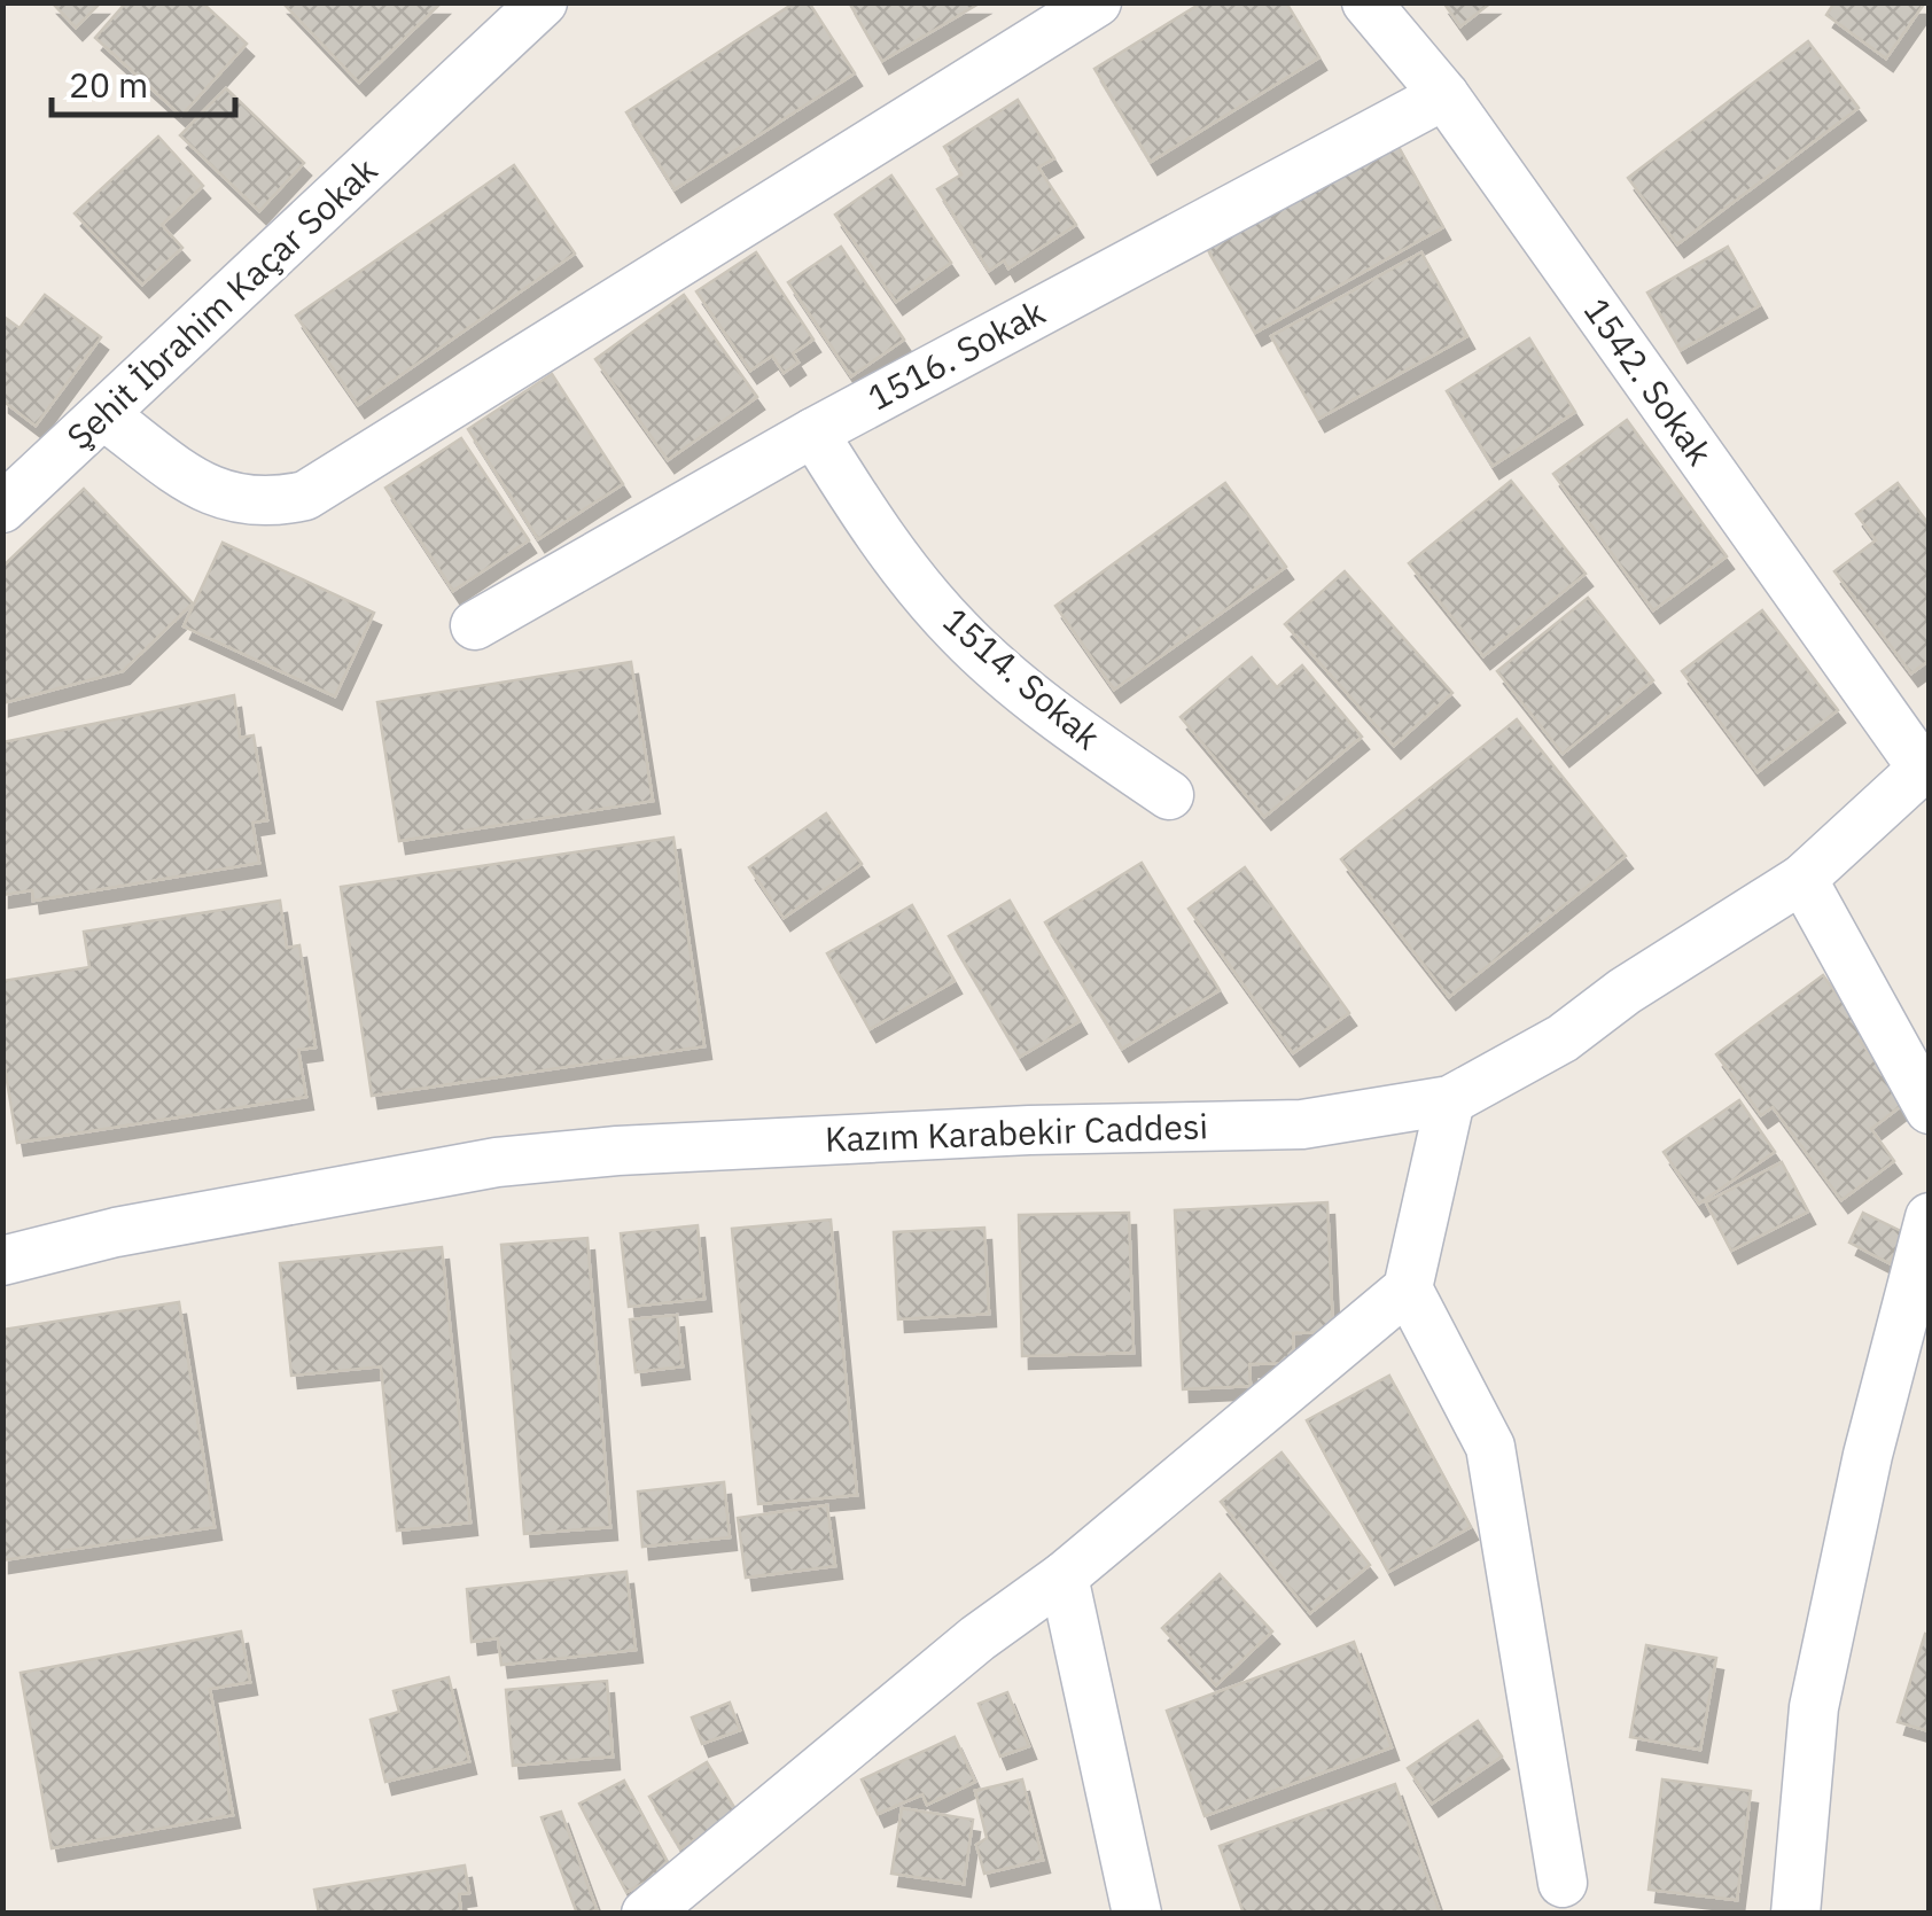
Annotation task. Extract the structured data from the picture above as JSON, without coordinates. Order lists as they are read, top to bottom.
{
  "streets": {
    "street": [
      "Şehit İbrahim Kaçar Sokak",
      "1516. Sokak",
      "1542. Sokak",
      "1514. Sokak",
      "Kazım Karabekir Caddesi"
    ]
  },
  "crossings": [
    ["1516. Sokak", "1542. Sokak"],
    ["1516. Sokak", "1514. Sokak"],
    ["1542. Sokak", "Kazım Karabekir Caddesi"]
  ],
  "scale_bar": "20 m"
}
